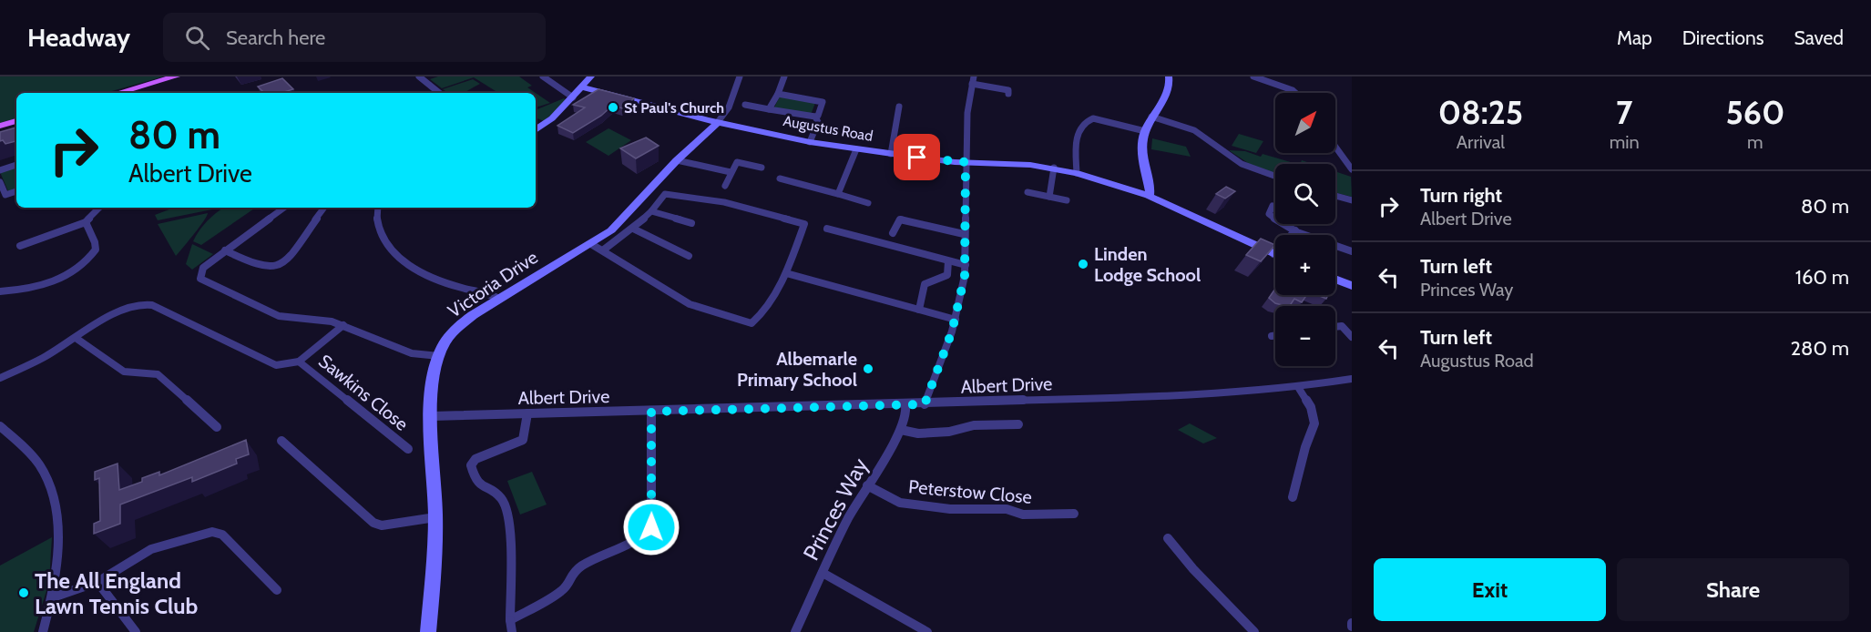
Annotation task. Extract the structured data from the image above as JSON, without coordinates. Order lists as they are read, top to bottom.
{
  "streets": {
    "street": [
      "Augustus Road",
      "Victoria Drive",
      "Albert Drive",
      "Sawkins Close",
      "Peterstow Close",
      "Princes Way"
    ]
  },
  "crossings": [
    ["Augustus Road", "Victoria Drive"],
    ["Victoria Drive", "Albert Drive"],
    ["Albert Drive", "Princes Way"],
    ["Peterstow Close", "Princes Way"]
  ],
  "places": [
    "St Paul's Church",
    "Linden Lodge School",
    "Albemarle Primary School",
    "The All England Lawn Tennis Club"
  ],
  "north": "top right",
  "page": {
    "header": "Headway",
    "search": "Search here",
    "nav": ["Map", "Directions", "Saved"],
    "eta": [
      "08:25",
      "Arrival",
      "7",
      "min",
      "560",
      "m"
    ],
    "map_buttons": ["+", "−"],
    "turn": ["80 m", "Albert Drive"],
    "list": [
      {
        "name": "Turn right",
        "note": "Albert Drive",
        "value": "80 m"
      },
      {
        "name": "Turn left",
        "note": "Princes Way",
        "value": "160 m"
      },
      {
        "name": "Turn left",
        "note": "Augustus Road",
        "value": "280 m"
      }
    ],
    "buttons": ["Exit", "Share"]
  }
}
